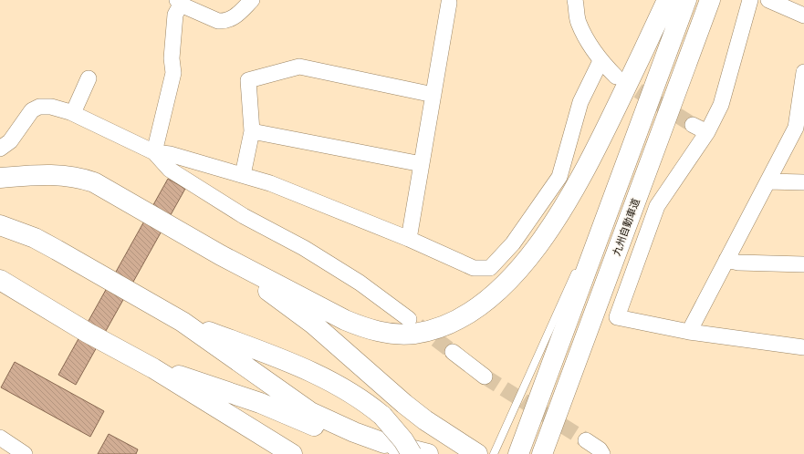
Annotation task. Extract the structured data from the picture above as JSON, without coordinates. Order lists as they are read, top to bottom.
{
  "streets": {
    "highway": ["九州自動車道"]
  }
}
